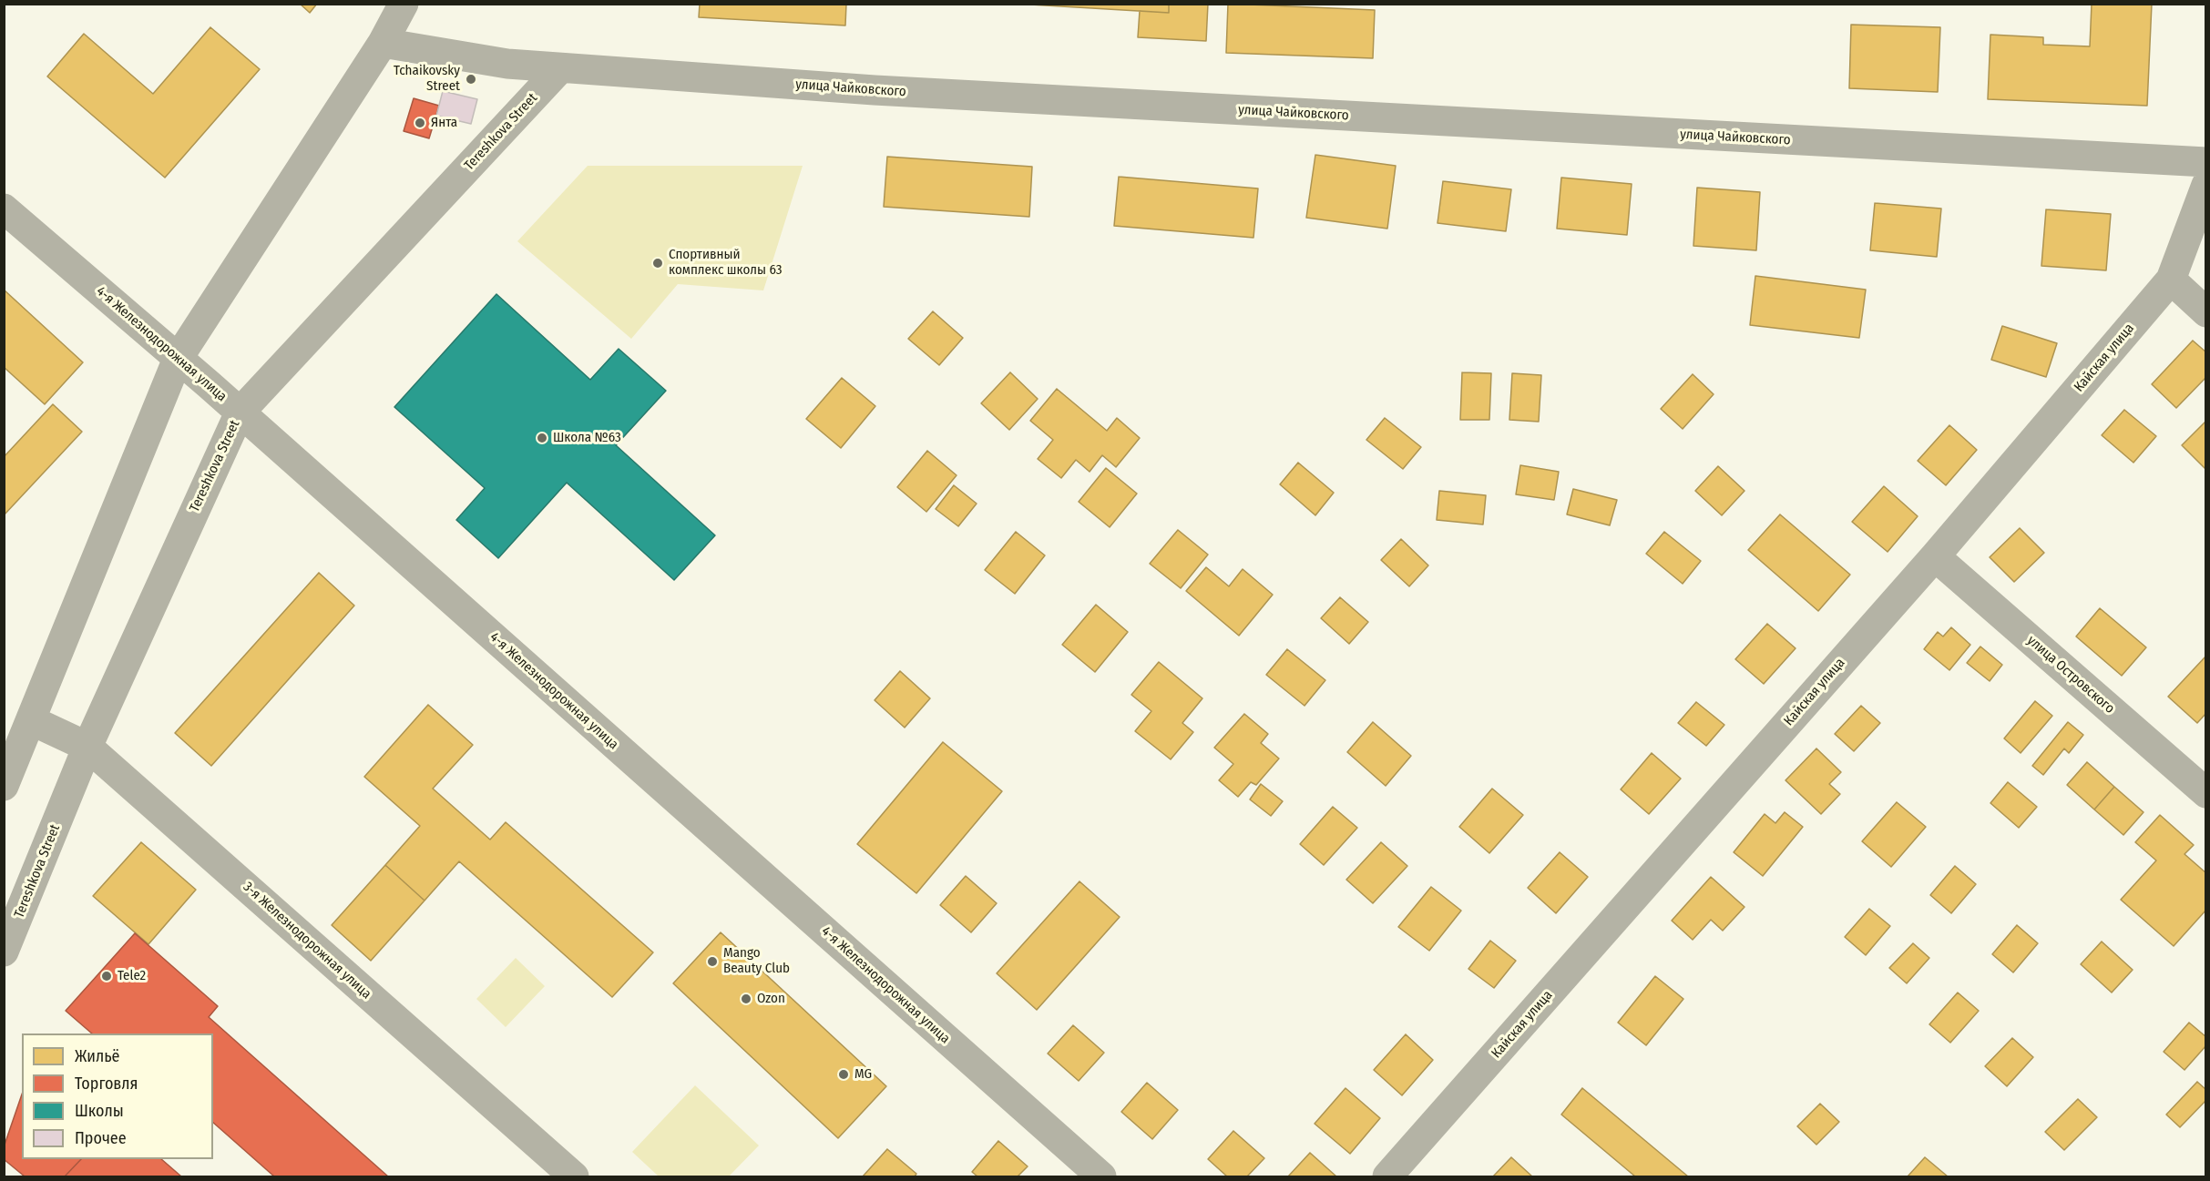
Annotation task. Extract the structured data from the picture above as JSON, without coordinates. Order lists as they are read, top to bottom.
{
  "streets": {
    "street": [
      "улица Чайковского",
      "Tereshkova Street",
      "4-я Железнодорожная улица",
      "Кайская улица",
      "улица Островского",
      "3-я Железнодорожная улица"
    ]
  },
  "crossings": [
    ["улица Чайковского", "Tereshkova Street"],
    ["Tereshkova Street", "4-я Железнодорожная улица"],
    ["Tereshkova Street", "3-я Железнодорожная улица"],
    ["Кайская улица", "улица Островского"]
  ],
  "places": [
    "Tchaikovsky Street",
    "Янта",
    "Спортивный комплекс школы 63",
    "Школа №63",
    "Mango Beauty Club",
    "Tele2",
    "Ozon",
    "MG"
  ],
  "legend": [
    "Жильё",
    "Торговля",
    "Школы",
    "Прочее"
  ]
}
